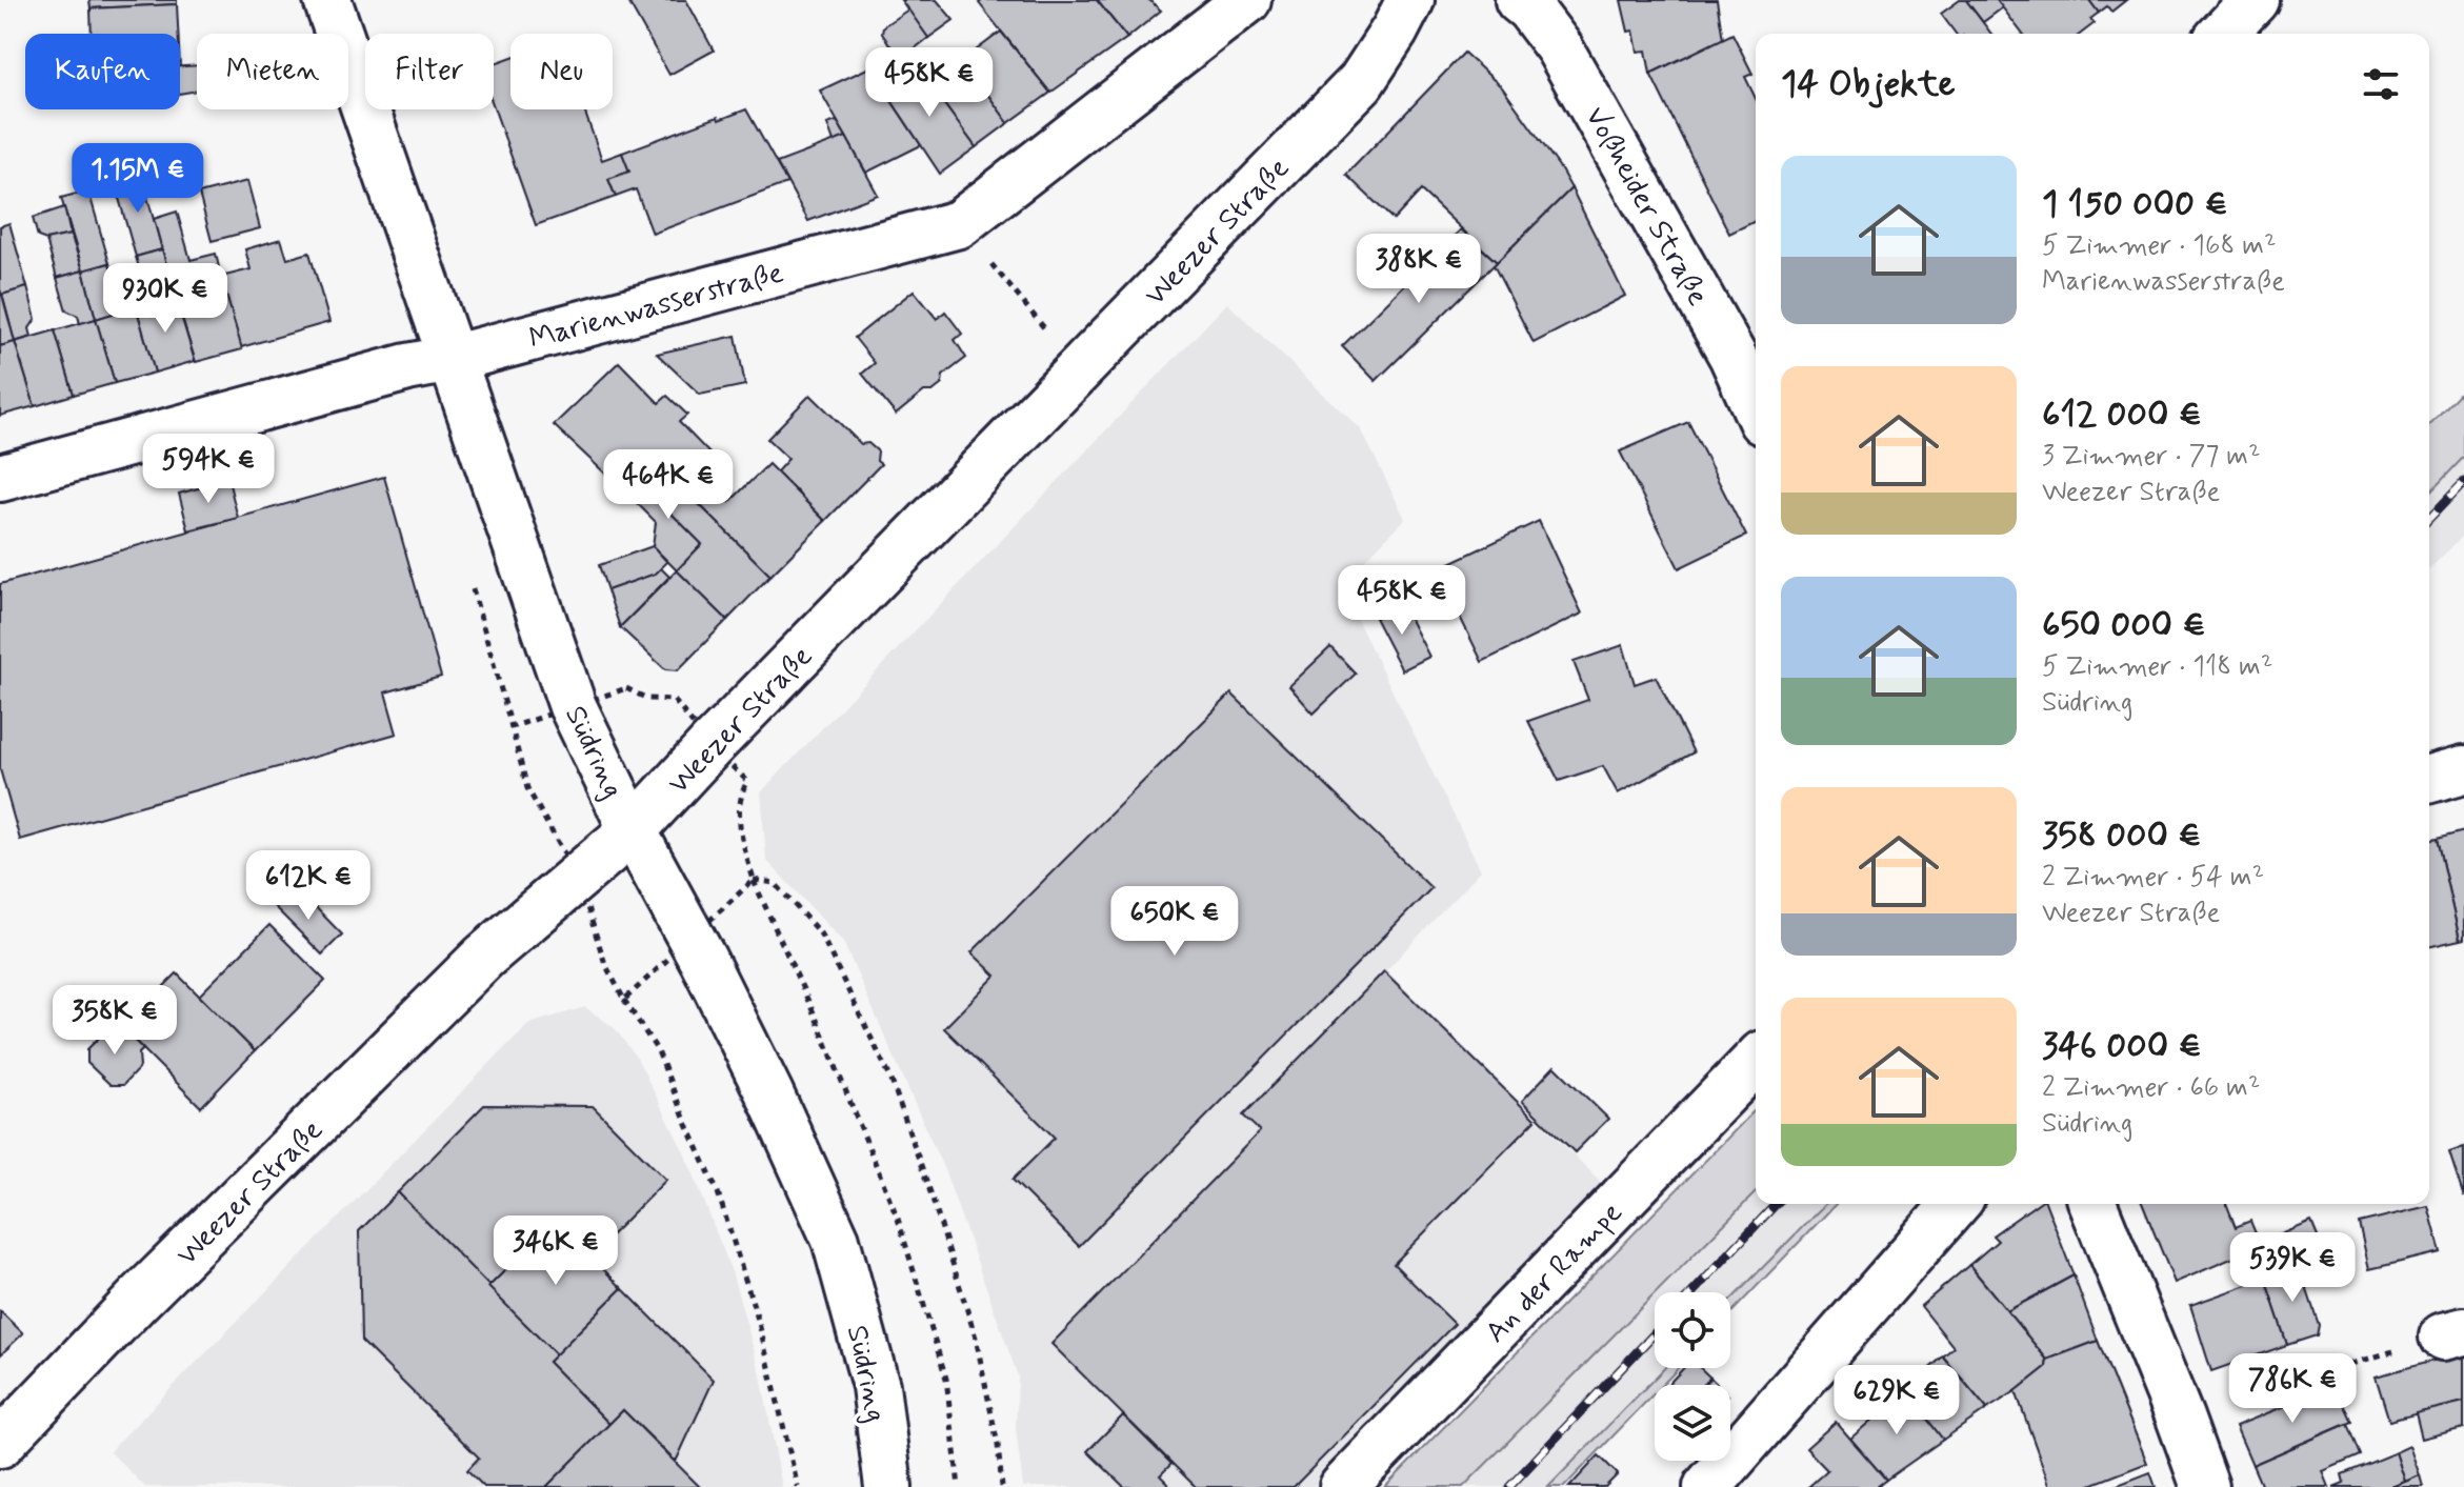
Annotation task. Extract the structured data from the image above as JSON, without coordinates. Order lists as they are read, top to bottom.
{
  "streets": {
    "street": [
      "Voßheider Straße",
      "Weezer Straße",
      "Marienwasserstraße",
      "Südring",
      "An der Rampe"
    ]
  },
  "crossings": [
    ["Weezer Straße", "Südring"],
    ["Marienwasserstraße", "Südring"]
  ],
  "page": {
    "chip": [
      "Kaufen",
      "Mieten",
      "Filter",
      "Neu"
    ],
    "heading": "14 Objekte",
    "price": [
      "458K €",
      "1.15M €",
      "388K €",
      "930K €",
      "594K €",
      "464K €",
      "458K €",
      "612K €",
      "650K €",
      "358K €",
      "346K €",
      "539K €",
      "786K €",
      "629K €"
    ],
    "list": [
      {
        "name": "1 150 000 €",
        "note": "5 Zimmer · 168 m² · Marienwasserstraße"
      },
      {
        "name": "612 000 €",
        "note": "3 Zimmer · 77 m² · Weezer Straße"
      },
      {
        "name": "650 000 €",
        "note": "5 Zimmer · 118 m² · Südring"
      },
      {
        "name": "358 000 €",
        "note": "2 Zimmer · 54 m² · Weezer Straße"
      },
      {
        "name": "346 000 €",
        "note": "2 Zimmer · 66 m² · Südring"
      }
    ]
  }
}
